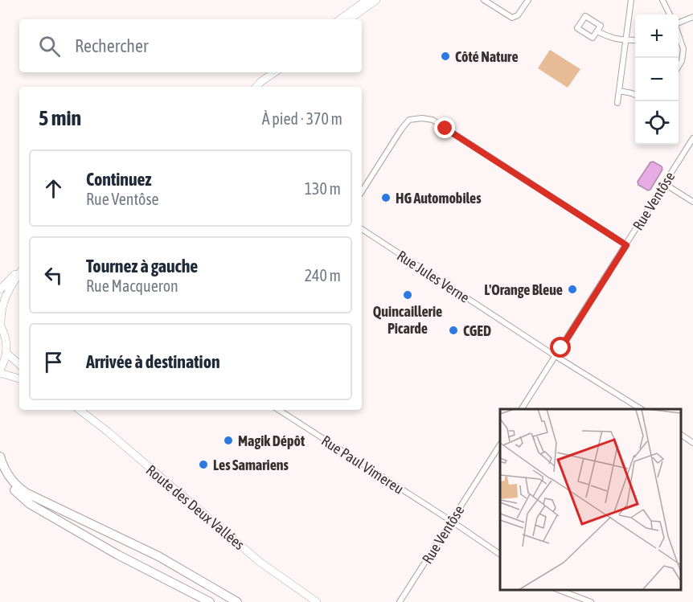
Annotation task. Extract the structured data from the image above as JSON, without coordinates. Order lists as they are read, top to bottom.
{
  "streets": {
    "main road": ["Route des Deux Vallées"],
    "street": ["Rue Ventôse", "Rue Jules Verne", "Rue Paul Vimereu"]
  },
  "crossings": [
    ["Rue Ventôse", "Rue Jules Verne"],
    ["Rue Ventôse", "Rue Paul Vimereu"]
  ],
  "places": [
    "Côté Nature",
    "HG Automobiles",
    "L'Orange Bleue",
    "Quincaillerie Picarde",
    "CGED",
    "Magik Dépôt",
    "Les Samariens"
  ],
  "page": {
    "map_buttons": ["+", "−"],
    "search": "Rechercher",
    "heading": ["5 min", "À pied · 370 m"],
    "list": [
      ["Continuez", "Rue Ventôse", "130 m"],
      ["Tournez à gauche", "Rue Macqueron", "240 m"],
      "Arrivée à destination"
    ]
  }
}
